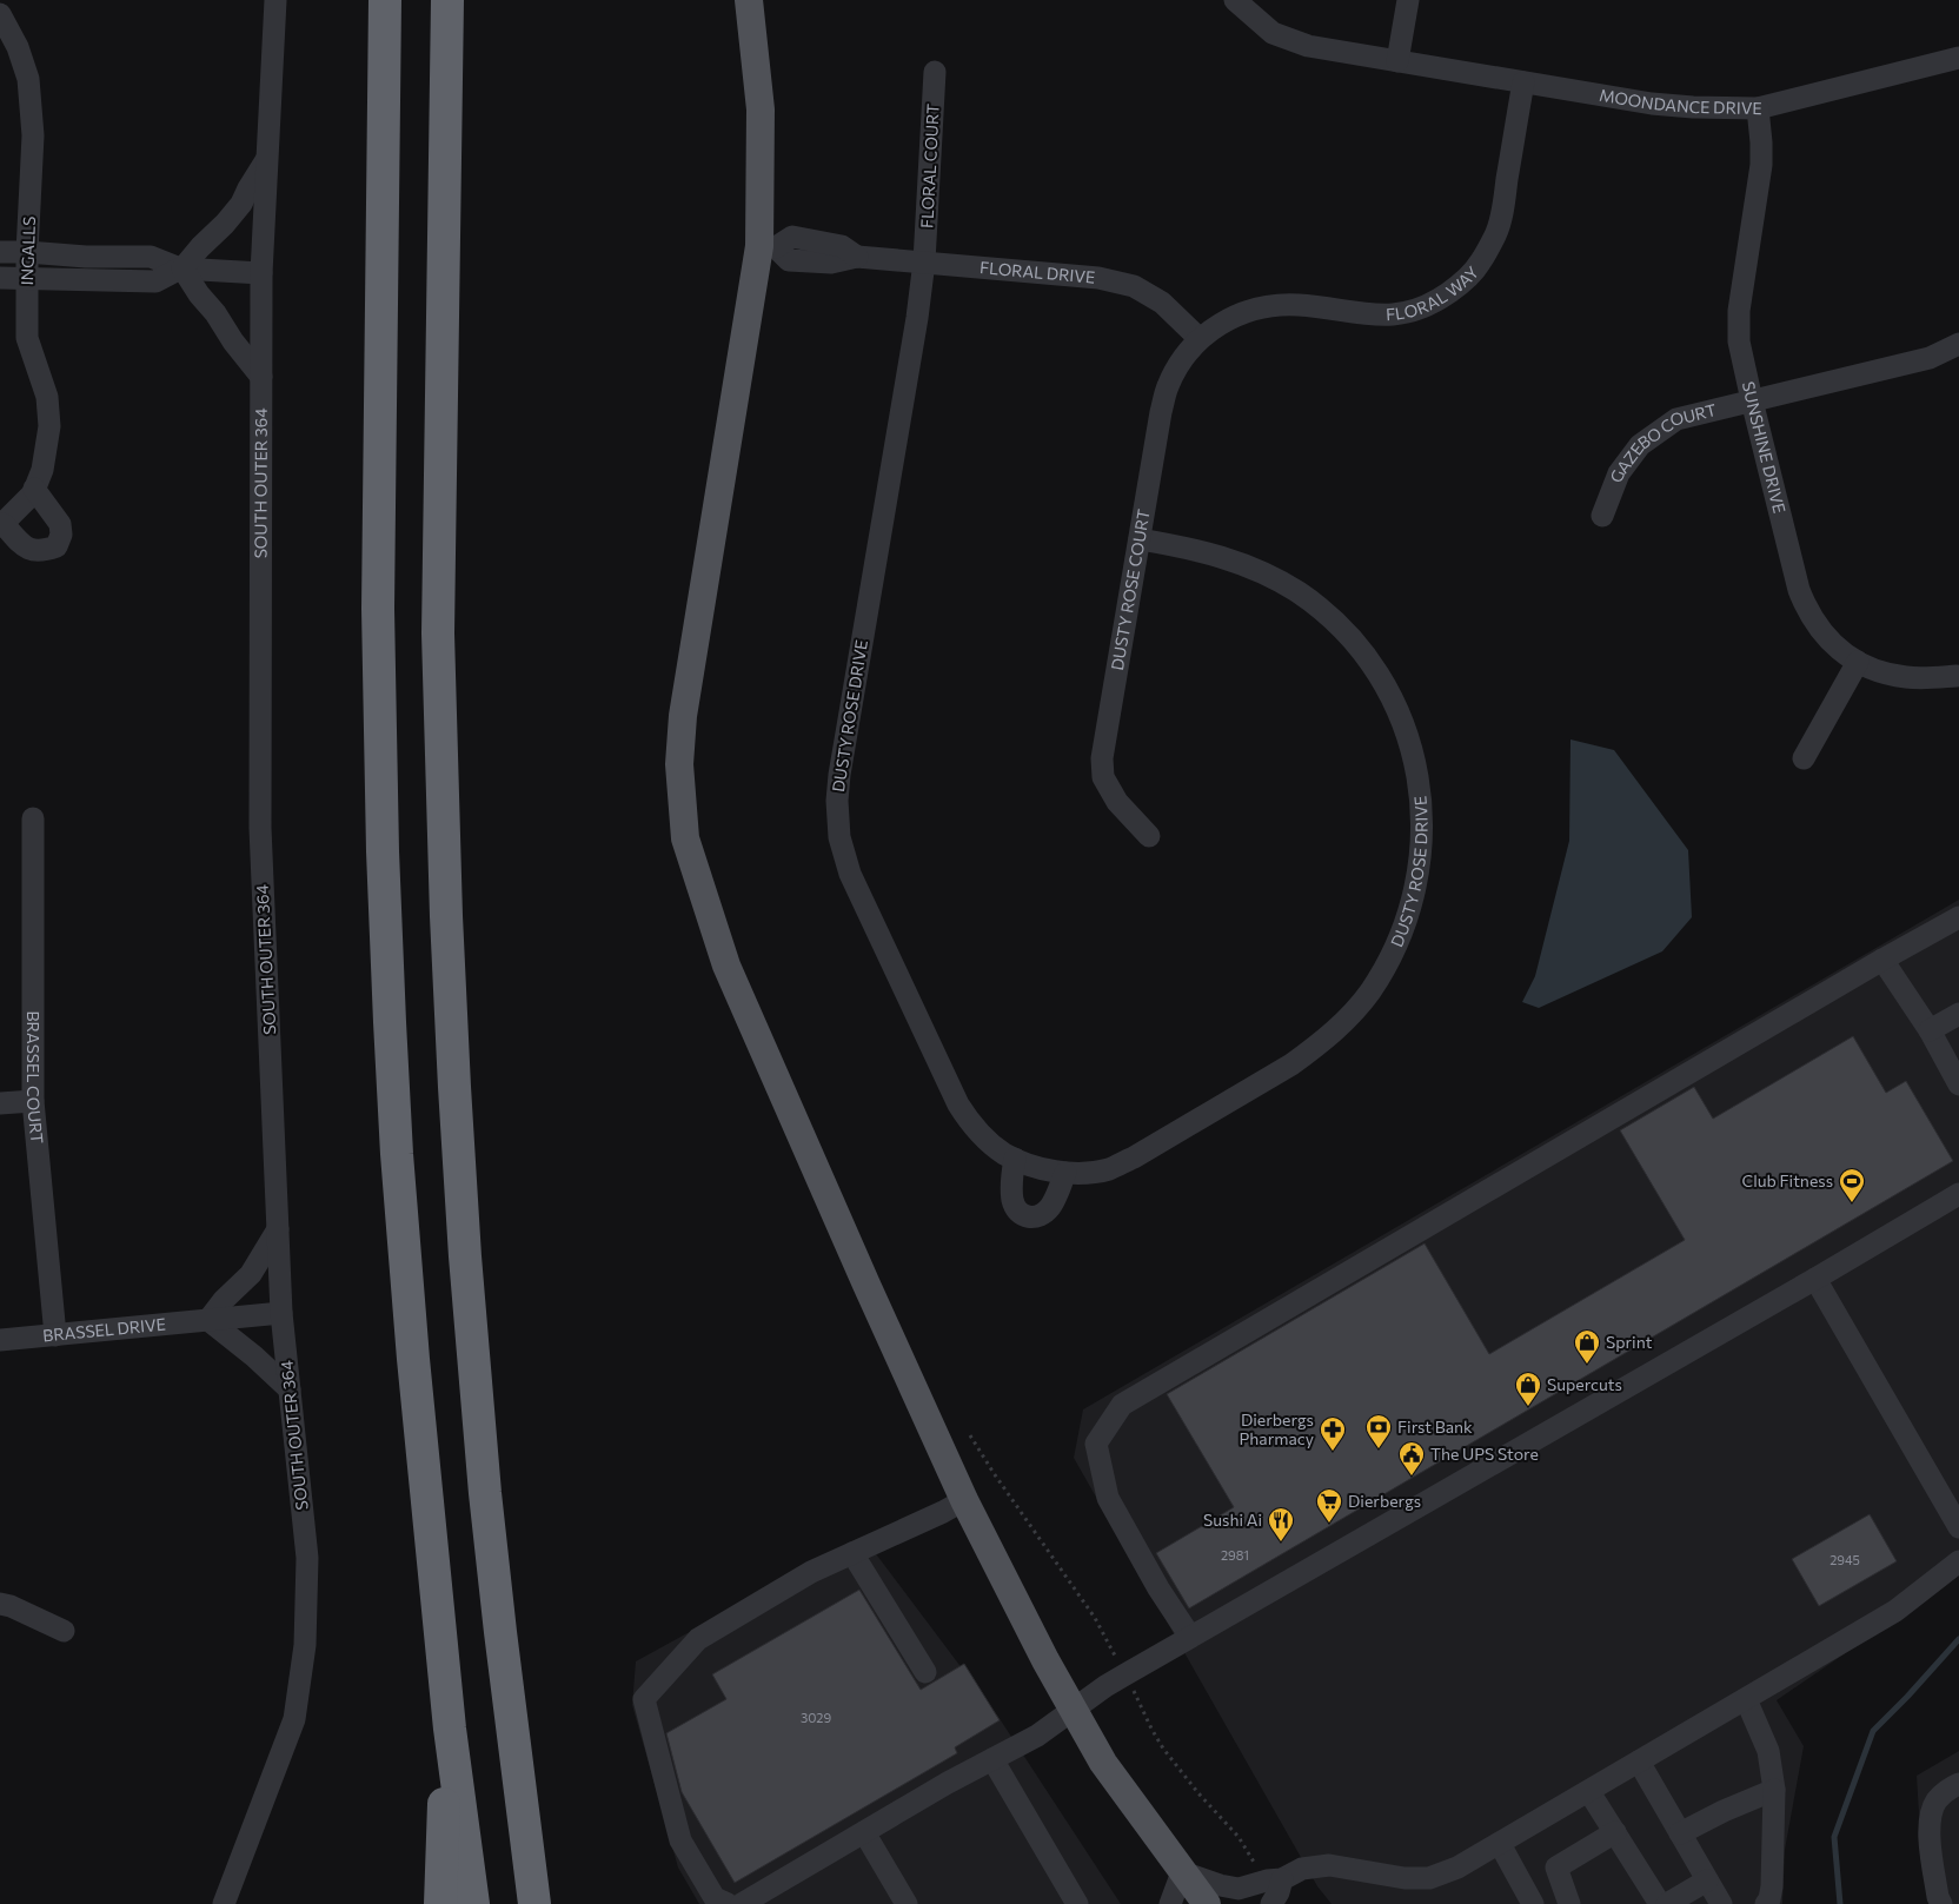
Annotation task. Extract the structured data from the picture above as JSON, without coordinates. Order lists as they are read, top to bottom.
{
  "streets": {
    "street": [
      "MOONDANCE DRIVE",
      "FLORAL COURT",
      "INGALLS",
      "FLORAL DRIVE",
      "FLORAL WAY",
      "SUNSHINE DRIVE",
      "GAZEBO COURT",
      "SOUTH OUTER 364",
      "DUSTY ROSE COURT",
      "DUSTY ROSE DRIVE",
      "BRASSEL COURT",
      "BRASSEL DRIVE"
    ]
  },
  "crossings": [
    ["MOONDANCE DRIVE", "FLORAL WAY"],
    ["MOONDANCE DRIVE", "SUNSHINE DRIVE"],
    ["FLORAL COURT", "FLORAL DRIVE"],
    ["FLORAL COURT", "DUSTY ROSE DRIVE"],
    ["FLORAL DRIVE", "FLORAL WAY"],
    ["FLORAL DRIVE", "DUSTY ROSE COURT"],
    ["FLORAL DRIVE", "DUSTY ROSE DRIVE"],
    ["FLORAL WAY", "DUSTY ROSE COURT"],
    ["SUNSHINE DRIVE", "GAZEBO COURT"],
    ["SOUTH OUTER 364", "BRASSEL DRIVE"],
    ["DUSTY ROSE COURT", "DUSTY ROSE DRIVE"],
    ["BRASSEL COURT", "BRASSEL DRIVE"]
  ],
  "places": {
    "sports": ["Club Fitness"],
    "shop": ["Sprint", "Supercuts"],
    "bank": ["First Bank"],
    "pharmacy": ["Dierbergs Pharmacy"],
    "public building": ["The UPS Store"],
    "supermarket": ["Dierbergs"],
    "restaurant": ["Sushi Ai"]
  },
  "house_numbers": ["2981", "2945", "3029"]
}
